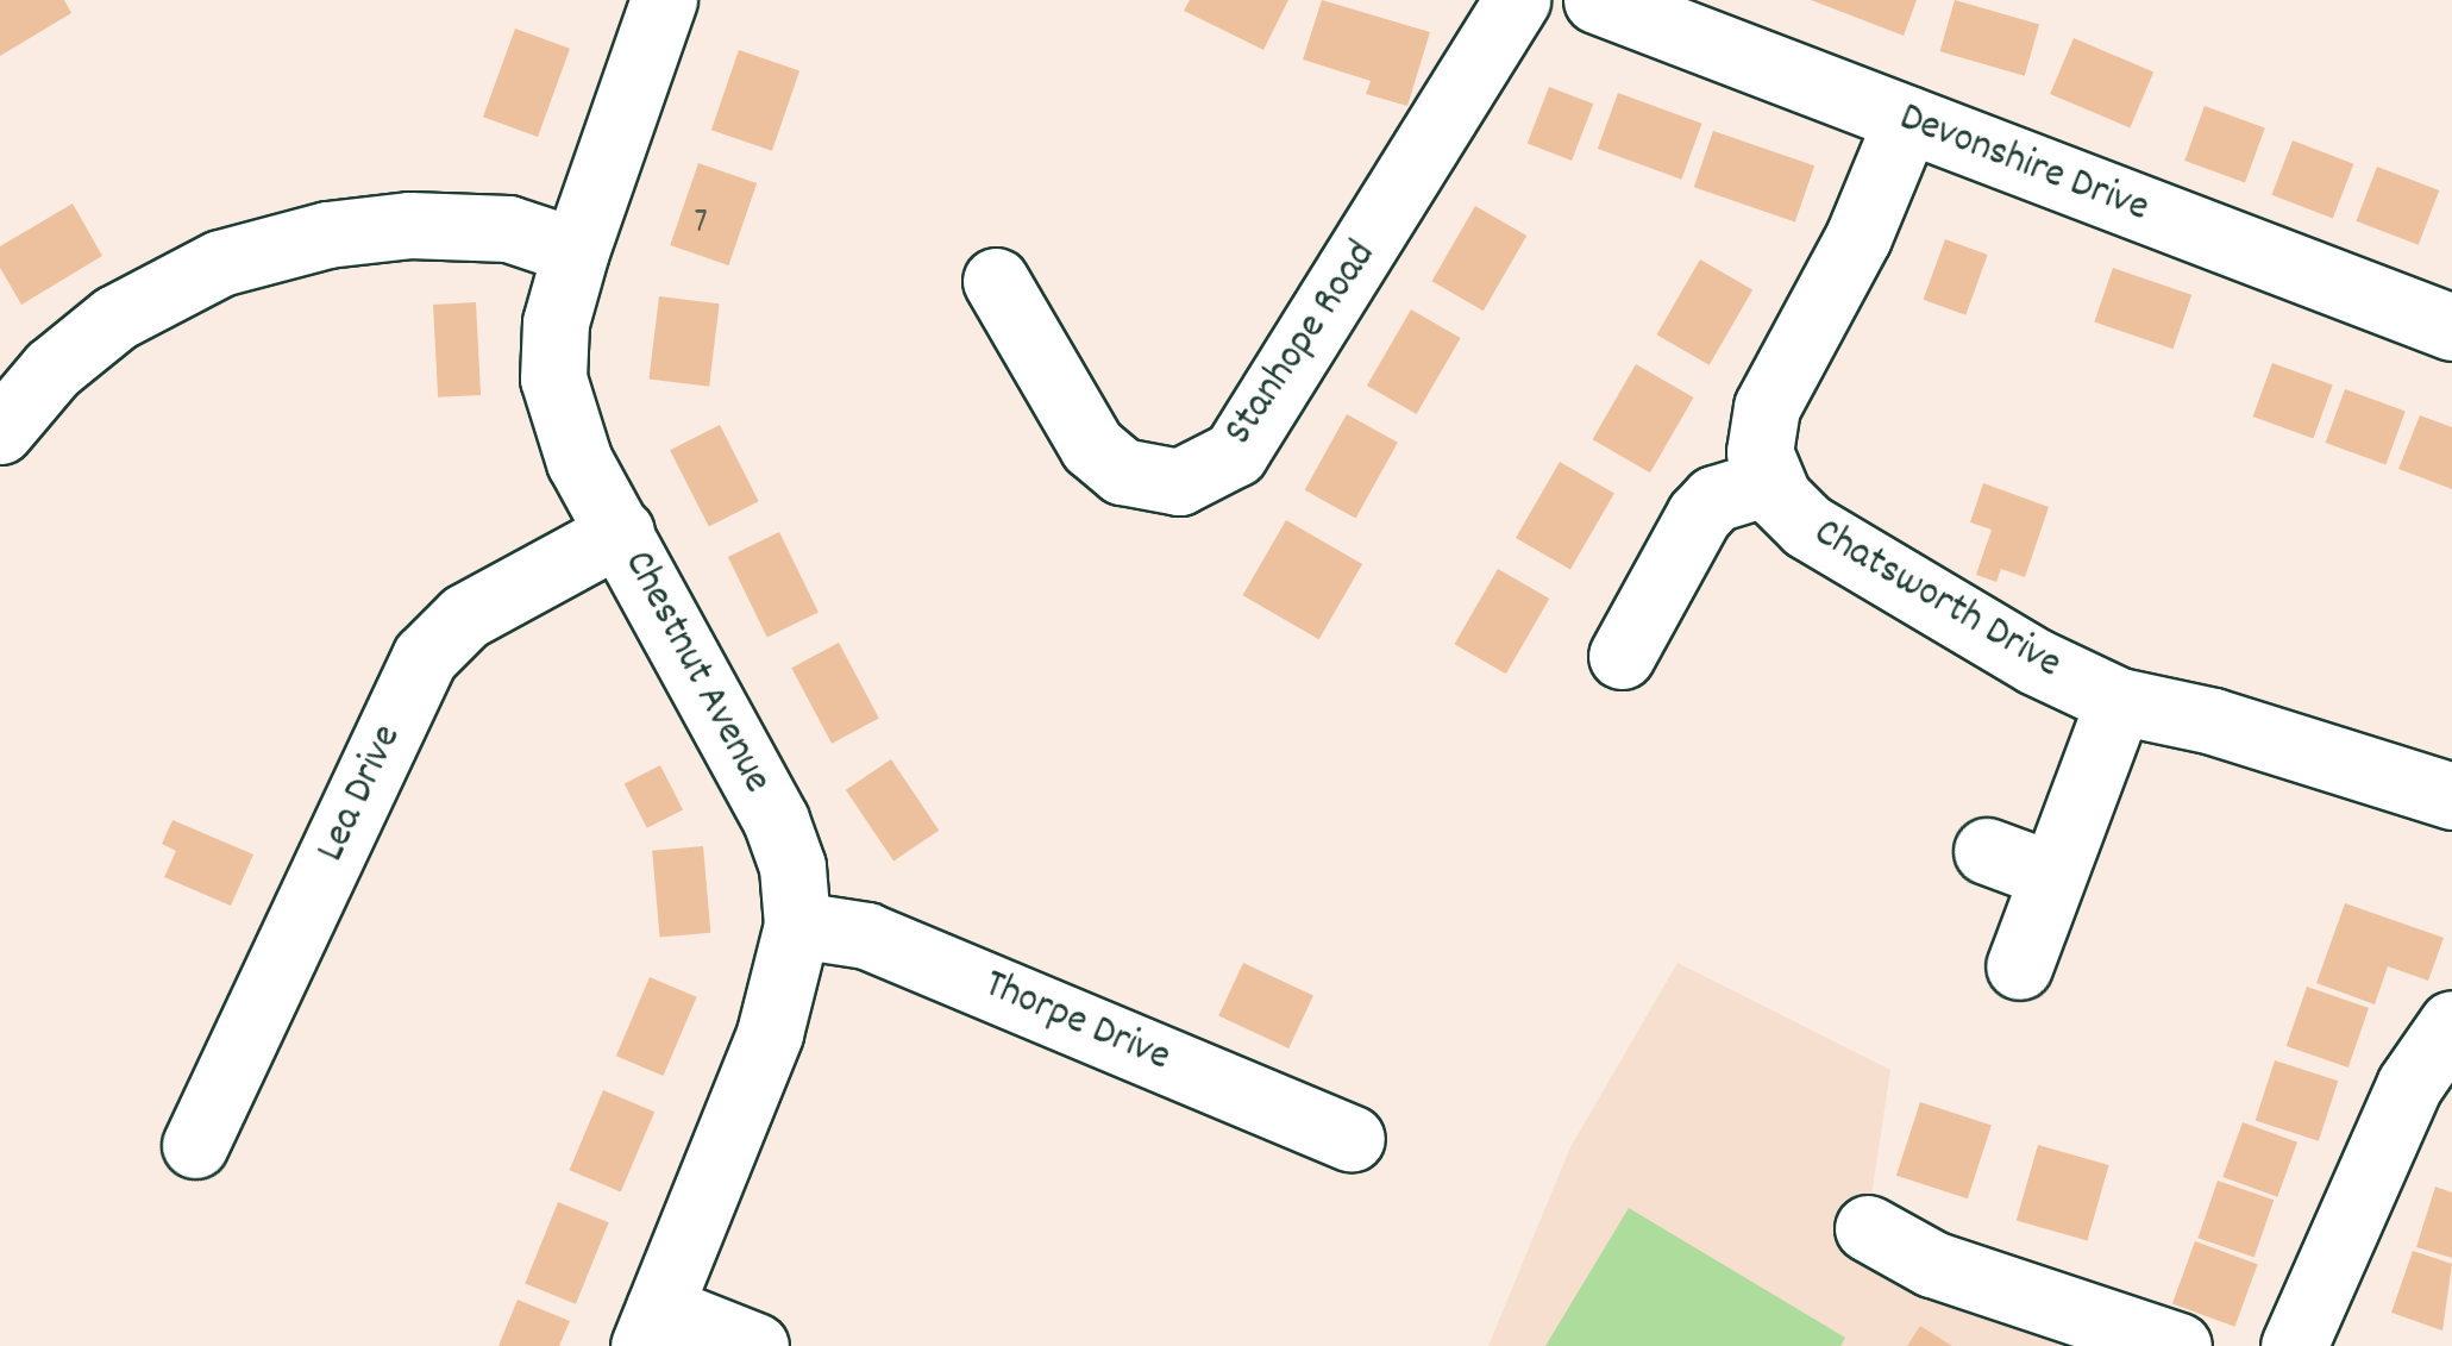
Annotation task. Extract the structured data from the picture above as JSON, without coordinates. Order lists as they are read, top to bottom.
{
  "streets": {
    "street": [
      "Devonshire Drive",
      "Stanhope Road",
      "Chatsworth Drive",
      "Chestnut Avenue",
      "Lea Drive",
      "Thorpe Drive"
    ]
  },
  "crossings": [
    ["Chestnut Avenue", "Lea Drive"],
    ["Chestnut Avenue", "Thorpe Drive"]
  ],
  "house_numbers": ["7"]
}
